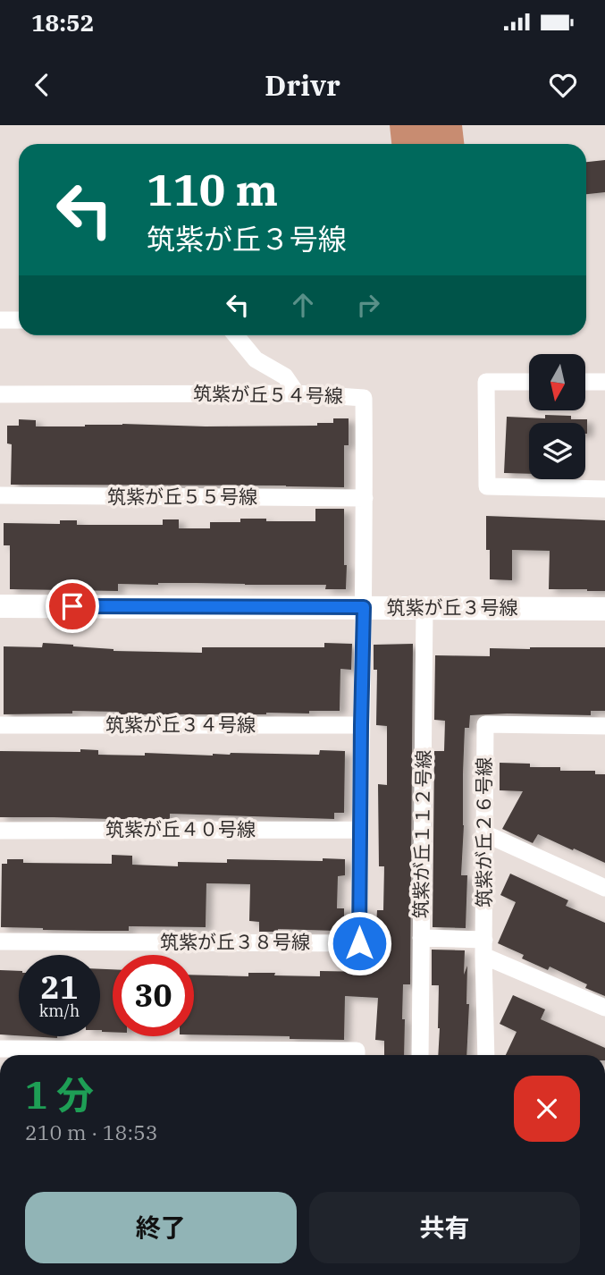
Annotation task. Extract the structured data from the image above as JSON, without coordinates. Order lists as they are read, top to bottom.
{
  "streets": {
    "street": [
      "筑紫が丘５４号線",
      "筑紫が丘５５号線",
      "筑紫が丘３号線",
      "筑紫が丘３４号線",
      "筑紫が丘４０号線",
      "筑紫が丘２６号線",
      "筑紫が丘１１２号線",
      "筑紫が丘３８号線"
    ]
  },
  "crossings": [
    ["筑紫が丘５４号線", "筑紫が丘５５号線"],
    ["筑紫が丘５４号線", "筑紫が丘３号線"],
    ["筑紫が丘５４号線", "筑紫が丘３８号線"],
    ["筑紫が丘３号線", "筑紫が丘１１２号線"],
    ["筑紫が丘３号線", "筑紫が丘３８号線"],
    ["筑紫が丘３４号線", "筑紫が丘３８号線"],
    ["筑紫が丘４０号線", "筑紫が丘３８号線"]
  ],
  "north": "bottom",
  "page": {
    "status": "18:52",
    "header": "Drivr",
    "turn": ["110 m", "筑紫が丘３号線"],
    "speed": "21 km/h",
    "limit": "30",
    "heading": ["1 分", "210 m · 18:53"],
    "buttons": ["終了", "共有"]
  }
}
